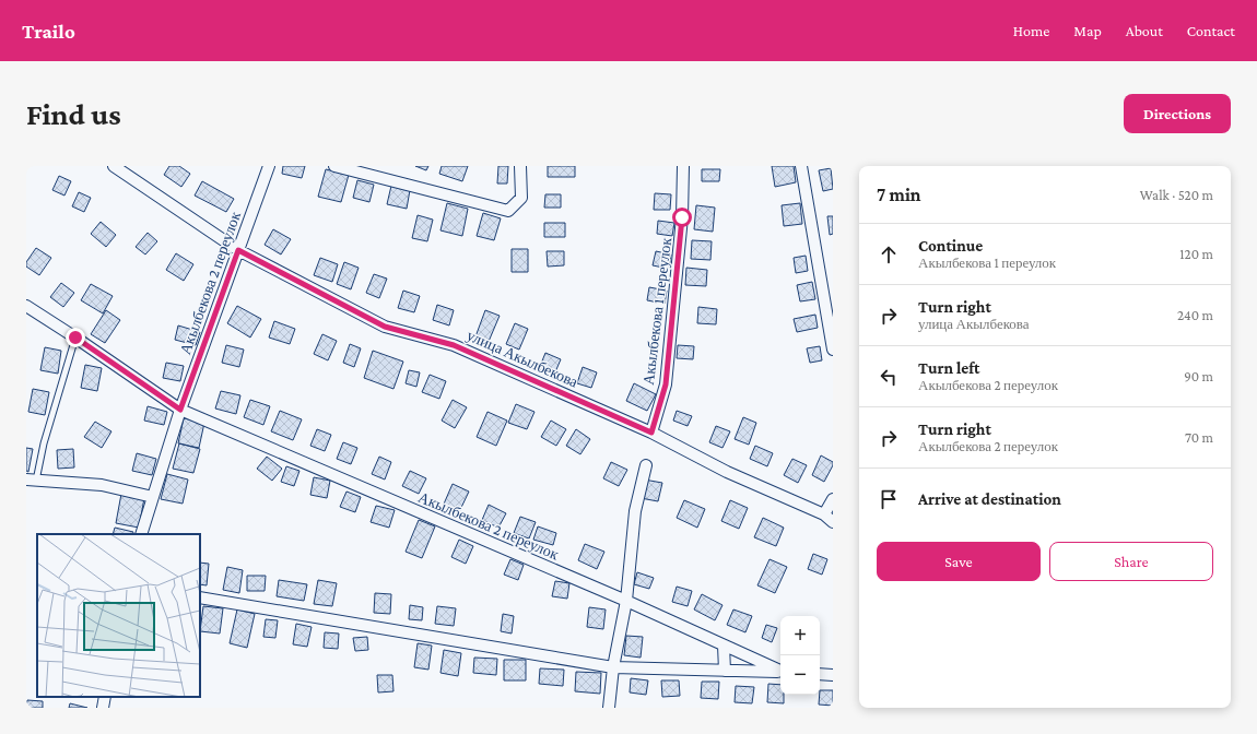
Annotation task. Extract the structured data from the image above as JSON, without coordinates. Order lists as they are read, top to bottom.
{
  "streets": {
    "street": ["Акылбекова 2 переулок", "Акылбекова 1 переулок", "улица Акылбекова"]
  },
  "crossings": [
    ["Акылбекова 2 переулок", "улица Акылбекова"],
    ["Акылбекова 1 переулок", "улица Акылбекова"]
  ],
  "page": {
    "header": "Trailo",
    "nav": [
      "Home",
      "Map",
      "About",
      "Contact"
    ],
    "buttons": [
      "Directions",
      ["Save", "Share"]
    ],
    "title": "Find us",
    "heading": ["7 min", "Walk · 520 m"],
    "list": [
      ["Continue", "Акылбекова 1 переулок", "120 m"],
      ["Turn right", "улица Акылбекова", "240 m"],
      ["Turn left", "Акылбекова 2 переулок", "90 m"],
      ["Turn right", "Акылбекова 2 переулок", "70 m"],
      "Arrive at destination"
    ],
    "map_buttons": ["+", "−"]
  }
}
